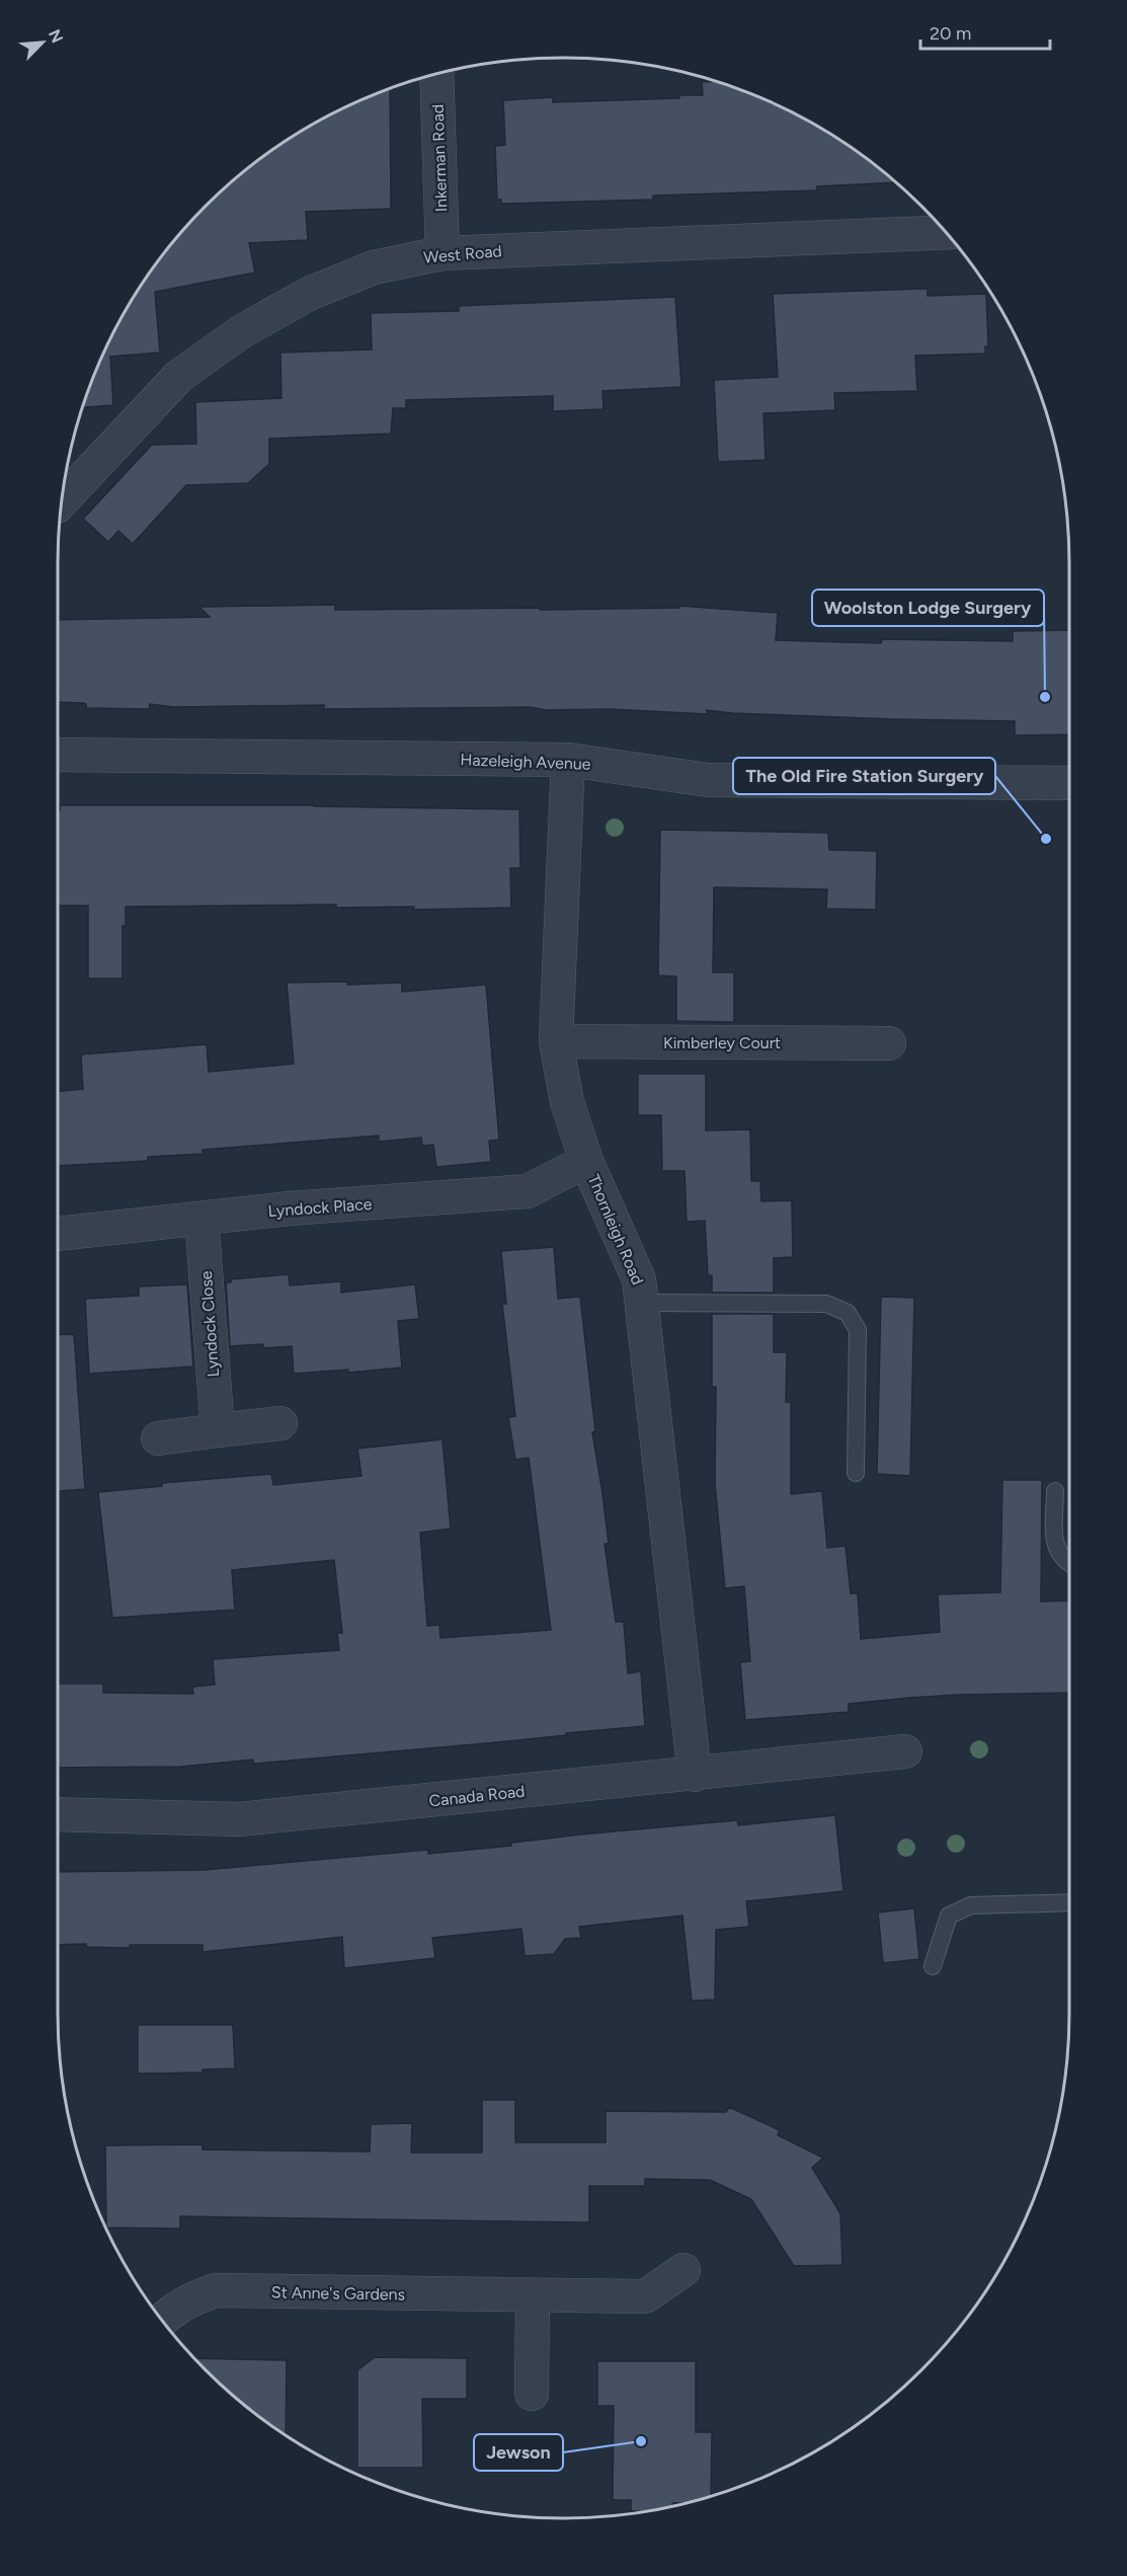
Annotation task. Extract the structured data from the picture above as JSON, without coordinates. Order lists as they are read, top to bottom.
{
  "streets": {
    "street": [
      "Inkerman Road",
      "West Road",
      "Hazeleigh Avenue",
      "Kimberley Court",
      "Lyndock Place",
      "Thornleigh Road",
      "Lyndock Close",
      "Canada Road",
      "St Anne's Gardens"
    ]
  },
  "crossings": [
    ["Inkerman Road", "West Road"],
    ["Hazeleigh Avenue", "Thornleigh Road"],
    ["Kimberley Court", "Thornleigh Road"],
    ["Lyndock Place", "Thornleigh Road"],
    ["Lyndock Place", "Lyndock Close"],
    ["Thornleigh Road", "Canada Road"]
  ],
  "places": ["Woolston Lodge Surgery", "The Old Fire Station Surgery", "Jewson"],
  "scale_bar": "20 m",
  "north": "top right"
}
